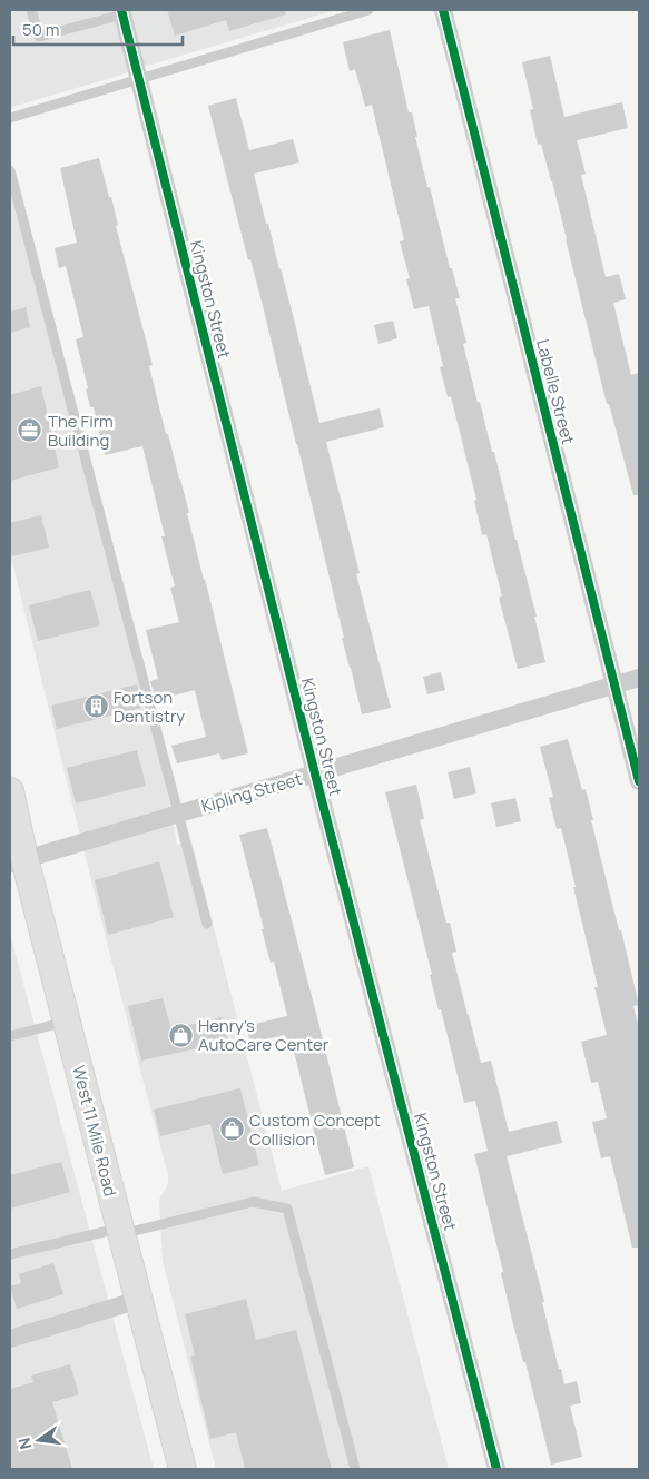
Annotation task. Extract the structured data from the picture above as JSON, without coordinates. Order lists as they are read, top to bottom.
{
  "streets": {
    "main road": ["West 11 Mile Road"],
    "street": ["Kingston Street", "Labelle Street", "Kipling Street"]
  },
  "crossings": [
    ["Kingston Street", "Kipling Street"],
    ["Labelle Street", "Kipling Street"],
    ["Kipling Street", "West 11 Mile Road"]
  ],
  "places": {
    "office": ["The Firm Building"],
    "building": ["Fortson Dentistry"],
    "shop": ["Henry's AutoCare Center", "Custom Concept Collision"]
  },
  "scale_bar": "50 m",
  "north": "left"
}
